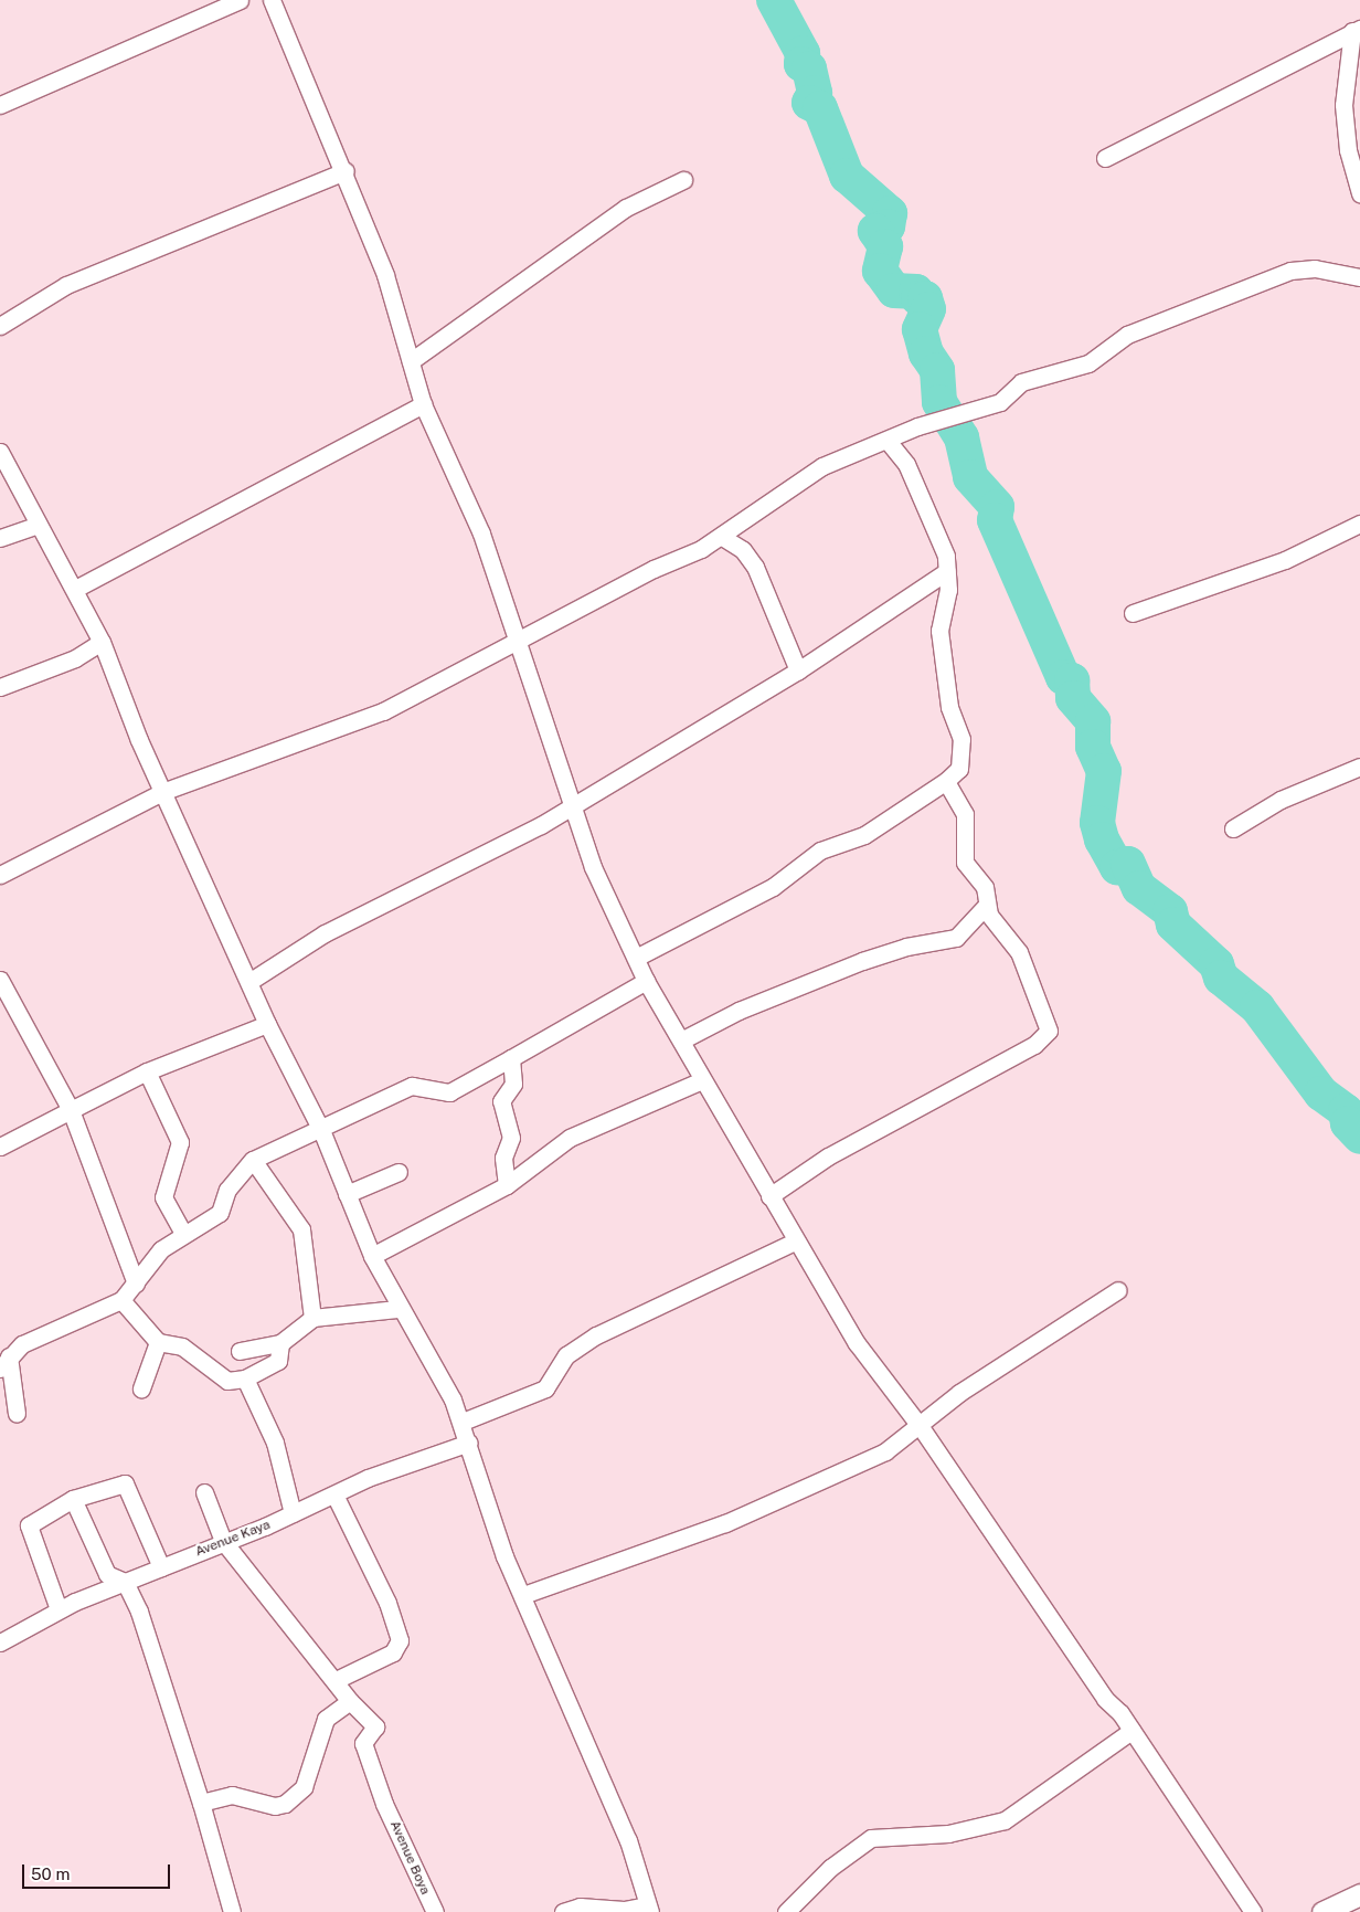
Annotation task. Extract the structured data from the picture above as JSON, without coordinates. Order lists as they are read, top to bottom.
{
  "streets": {
    "street": ["Avenue Kaya", "Avenue Boya"]
  },
  "scale_bar": "50 m"
}
